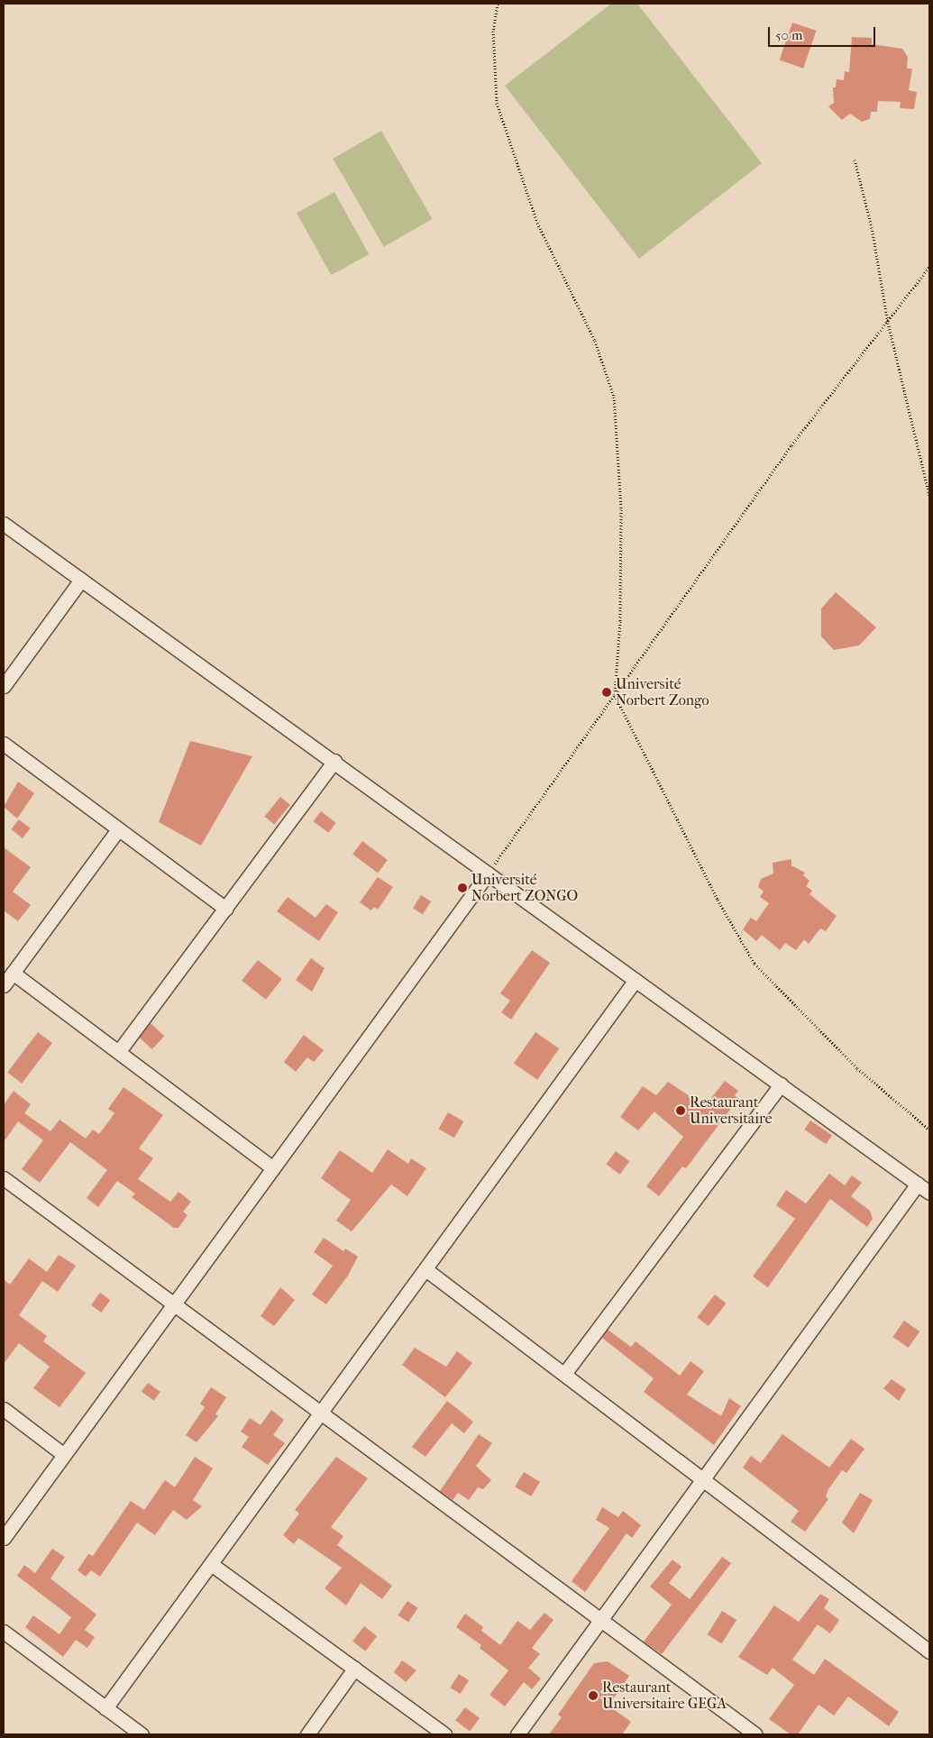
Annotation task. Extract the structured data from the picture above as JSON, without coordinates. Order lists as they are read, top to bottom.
{
  "places": [
    "Université Norbert Zongo",
    "Université Norbert ZONGO",
    "Restaurant Universitaire",
    "Restaurant Universitaire GEGA"
  ],
  "scale_bar": "50 m"
}
